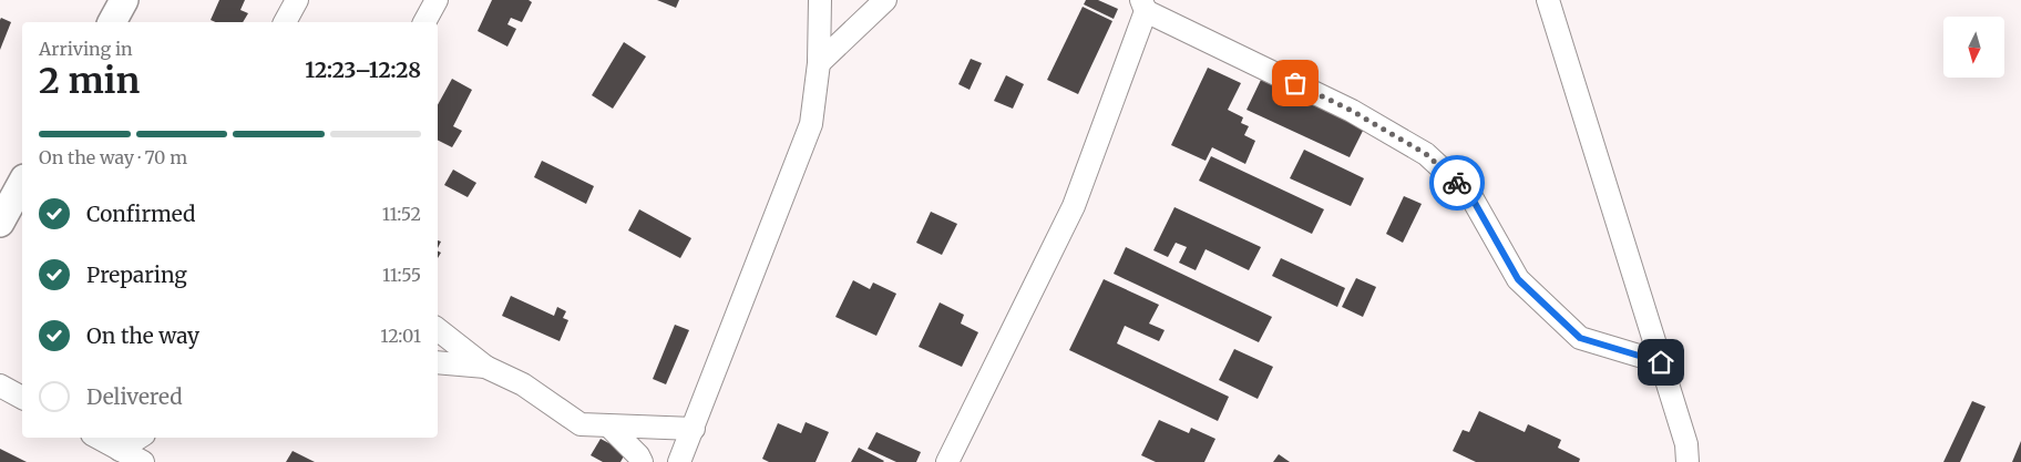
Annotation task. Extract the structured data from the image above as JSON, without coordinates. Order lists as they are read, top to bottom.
{
  "north": "bottom",
  "page": {
    "heading": ["2 min", "Arriving in", "12:23–12:28"],
    "bar": "On the way · 70 m",
    "list": [
      ["Confirmed", "11:52"],
      ["Preparing", "11:55"],
      ["On the way", "12:01"],
      "Delivered"
    ]
  }
}
